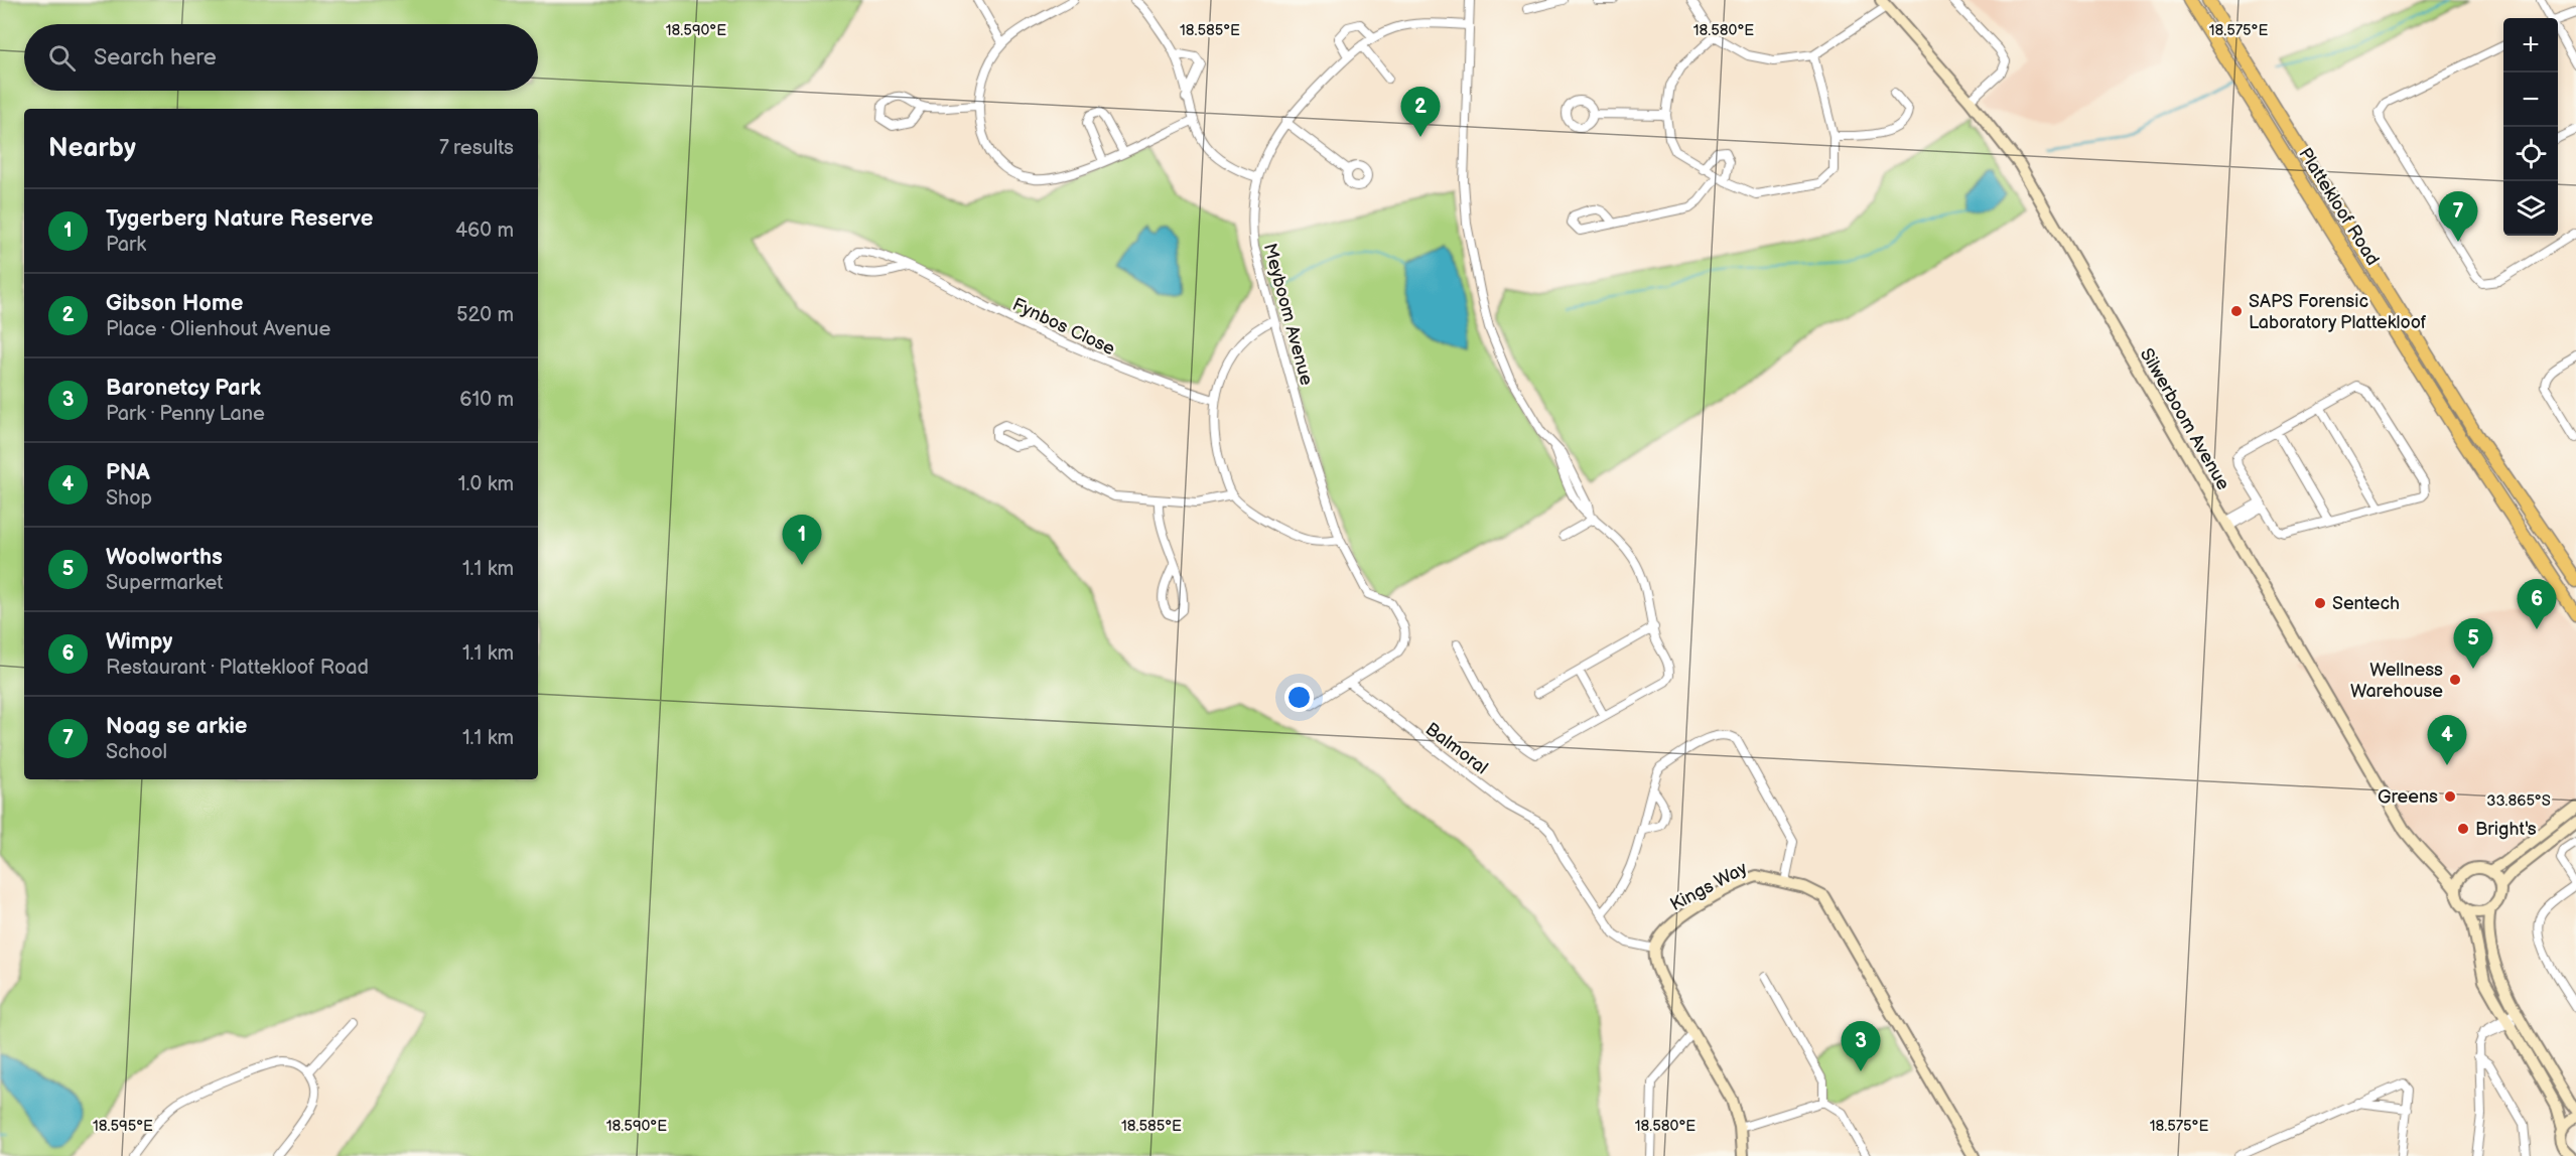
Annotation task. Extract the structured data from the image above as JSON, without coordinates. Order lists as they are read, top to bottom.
{
  "streets": {
    "main road": ["Plattekloof Road"],
    "street": [
      "Meyboom Avenue",
      "Fynbos Close",
      "Silwerboom Avenue",
      "Balmoral",
      "Kings Way"
    ]
  },
  "crossings": [
    ["Meyboom Avenue", "Balmoral"]
  ],
  "places": [
    "SAPS Forensic Laboratory Plattekloof",
    "Sentech",
    "Wellness Warehouse",
    "Greens",
    "Bright's"
  ],
  "page": {
    "map_buttons": ["+", "−"],
    "search": "Search here",
    "pins": [
      "2",
      "7",
      "1",
      "6",
      "5",
      "4",
      "3"
    ],
    "heading": ["Nearby", "7 results"],
    "list": [
      {
        "mark": "1",
        "name": "Tygerberg Nature Reserve",
        "note": "Park",
        "value": "460 m"
      },
      {
        "mark": "2",
        "name": "Gibson Home",
        "note": "Place · Olienhout Avenue",
        "value": "520 m"
      },
      {
        "mark": "3",
        "name": "Baronetcy Park",
        "note": "Park · Penny Lane",
        "value": "610 m"
      },
      {
        "mark": "4",
        "name": "PNA",
        "note": "Shop",
        "value": "1.0 km"
      },
      {
        "mark": "5",
        "name": "Woolworths",
        "note": "Supermarket",
        "value": "1.1 km"
      },
      {
        "mark": "6",
        "name": "Wimpy",
        "note": "Restaurant · Plattekloof Road",
        "value": "1.1 km"
      },
      {
        "mark": "7",
        "name": "Noag se arkie",
        "note": "School",
        "value": "1.1 km"
      }
    ]
  },
  "coordinates": [
    "18.590°E",
    "18.585°E",
    "18.580°E",
    "18.575°E",
    "33.865°S",
    "18.595°E"
  ]
}
